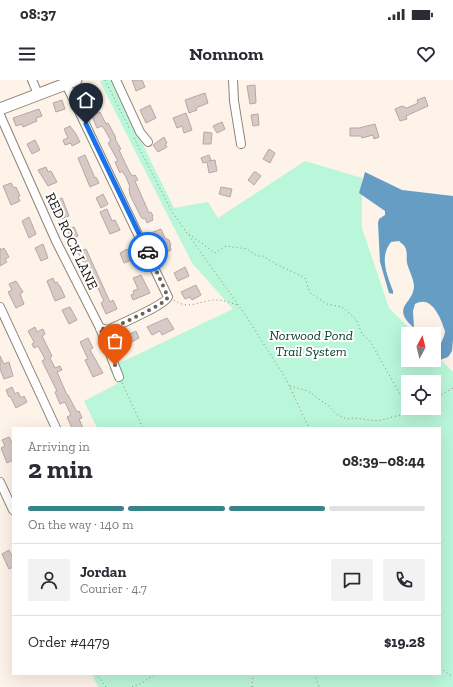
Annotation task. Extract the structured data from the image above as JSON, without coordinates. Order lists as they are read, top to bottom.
{
  "streets": {
    "street": ["RED ROCK LANE"]
  },
  "parks": ["Norwood Pond Trail System"],
  "north": "top",
  "page": {
    "status": "08:37",
    "header": "Nomnom",
    "heading": ["2 min", "Arriving in", "08:39–08:44"],
    "panel": [
      "Jordan",
      "Courier · 4.7",
      "Order #4479",
      "$19.28"
    ],
    "bar": "On the way · 140 m"
  }
}
